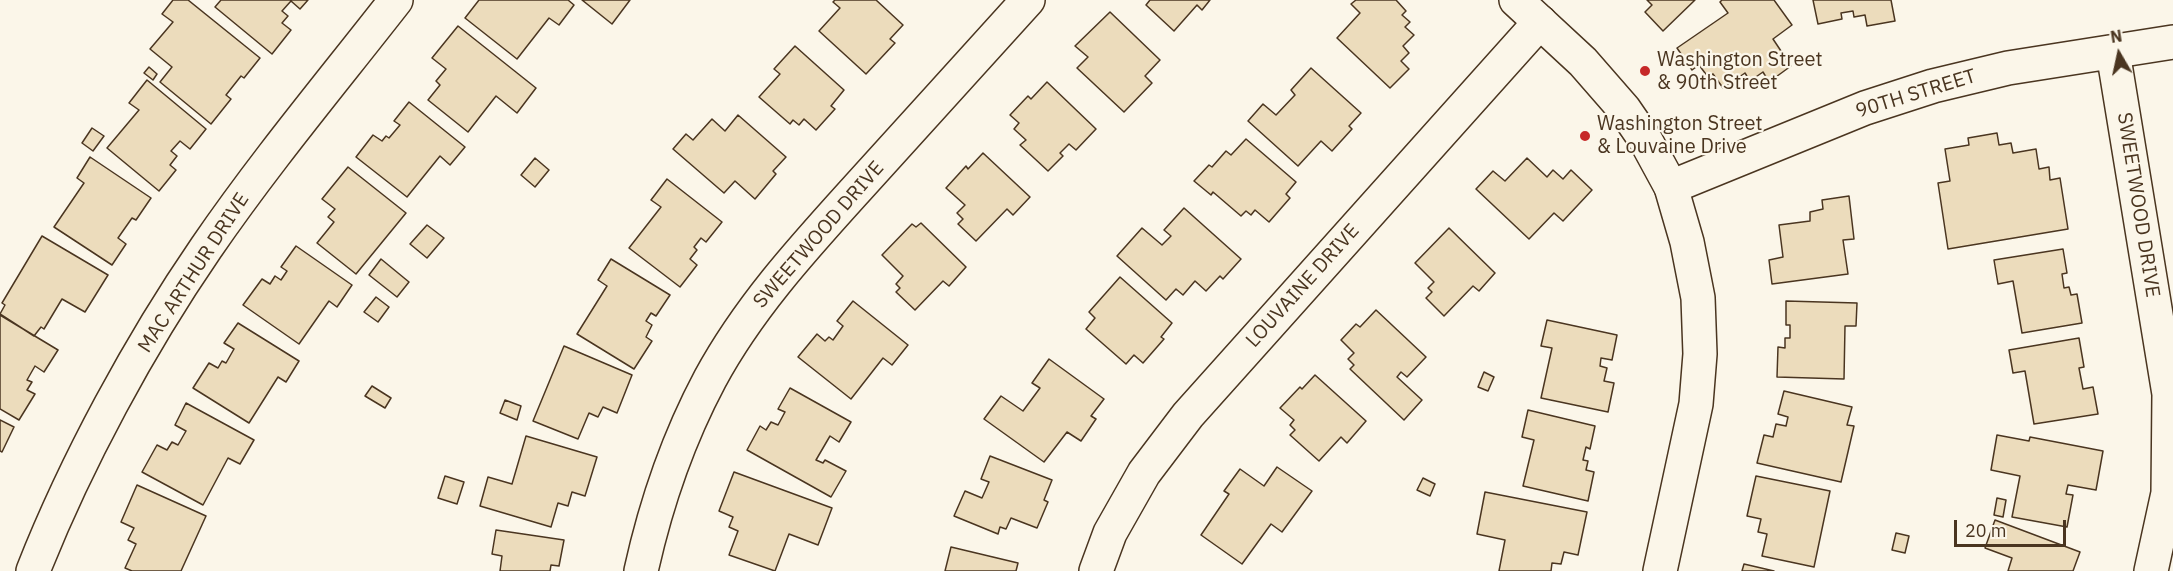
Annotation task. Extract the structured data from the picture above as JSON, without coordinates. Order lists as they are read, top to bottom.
{
  "streets": {
    "street": [
      "90TH STREET",
      "SWEETWOOD DRIVE",
      "MAC ARTHUR DRIVE",
      "LOUVAINE DRIVE"
    ]
  },
  "crossings": [
    ["90TH STREET", "SWEETWOOD DRIVE"]
  ],
  "places": ["Washington Street & 90th Street", "Washington Street & Louvaine Drive"],
  "scale_bar": "20 m",
  "north": "top"
}
